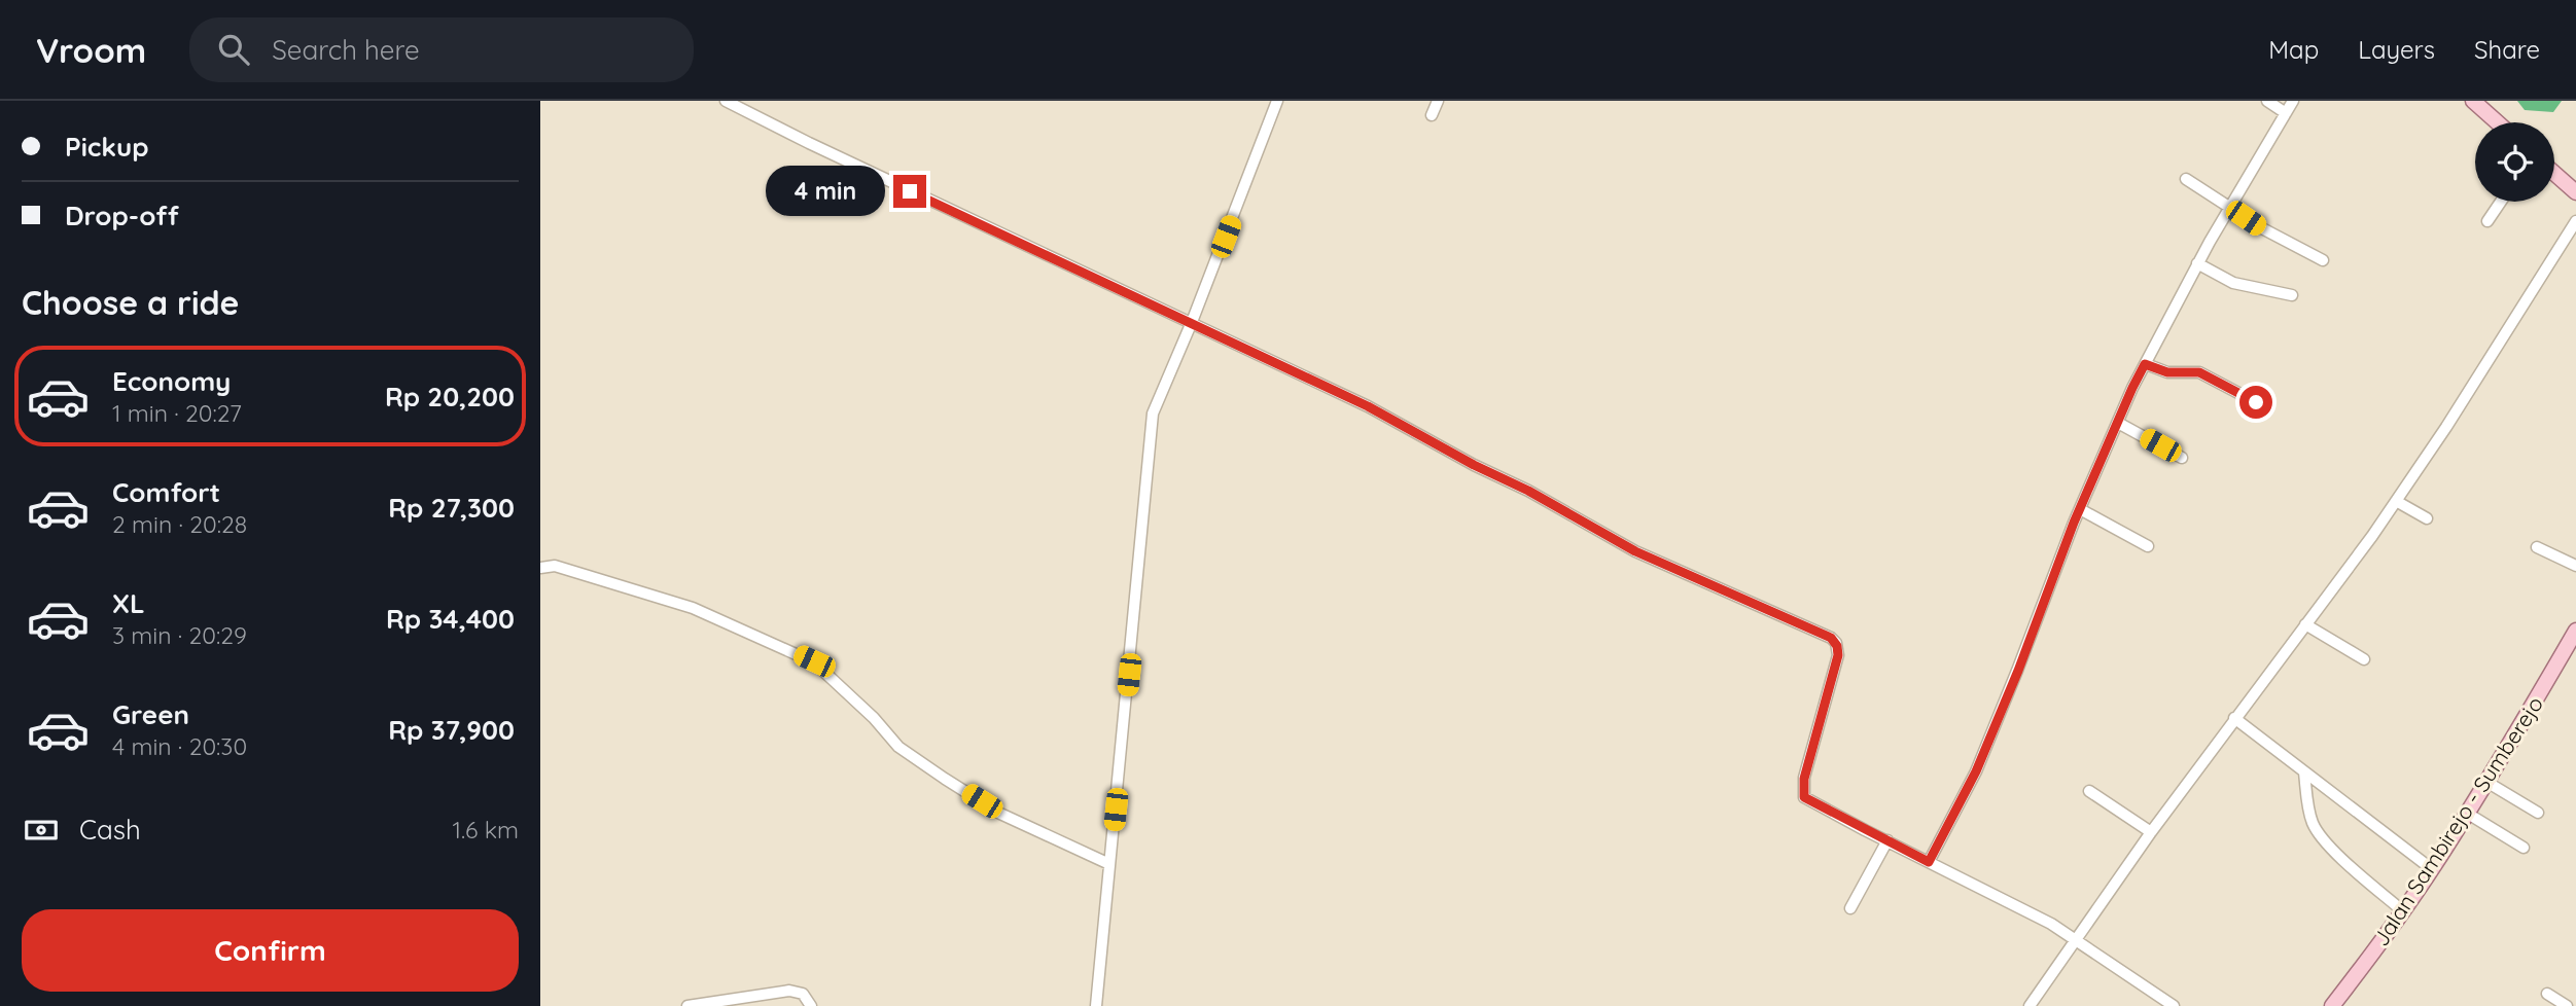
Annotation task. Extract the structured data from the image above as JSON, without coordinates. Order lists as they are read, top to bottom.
{
  "streets": {
    "main road": ["Jalan Sambirejo - Sumberejo"]
  },
  "page": {
    "header": "Vroom",
    "search": "Search here",
    "nav": ["Map", "Layers", "Share"],
    "banner": ["Pickup", "Drop-off"],
    "bubble": "4 min",
    "heading": "Choose a ride",
    "list": [
      {
        "name": "Economy",
        "note": "1 min · 20:27",
        "value": "Rp 20,200"
      },
      {
        "name": "Comfort",
        "note": "2 min · 20:28",
        "value": "Rp 27,300"
      },
      {
        "name": "XL",
        "note": "3 min · 20:29",
        "value": "Rp 34,400"
      },
      {
        "name": "Green",
        "note": "4 min · 20:30",
        "value": "Rp 37,900"
      }
    ],
    "pay": ["Cash", "1.6 km"],
    "buttons": "Confirm"
  }
}
